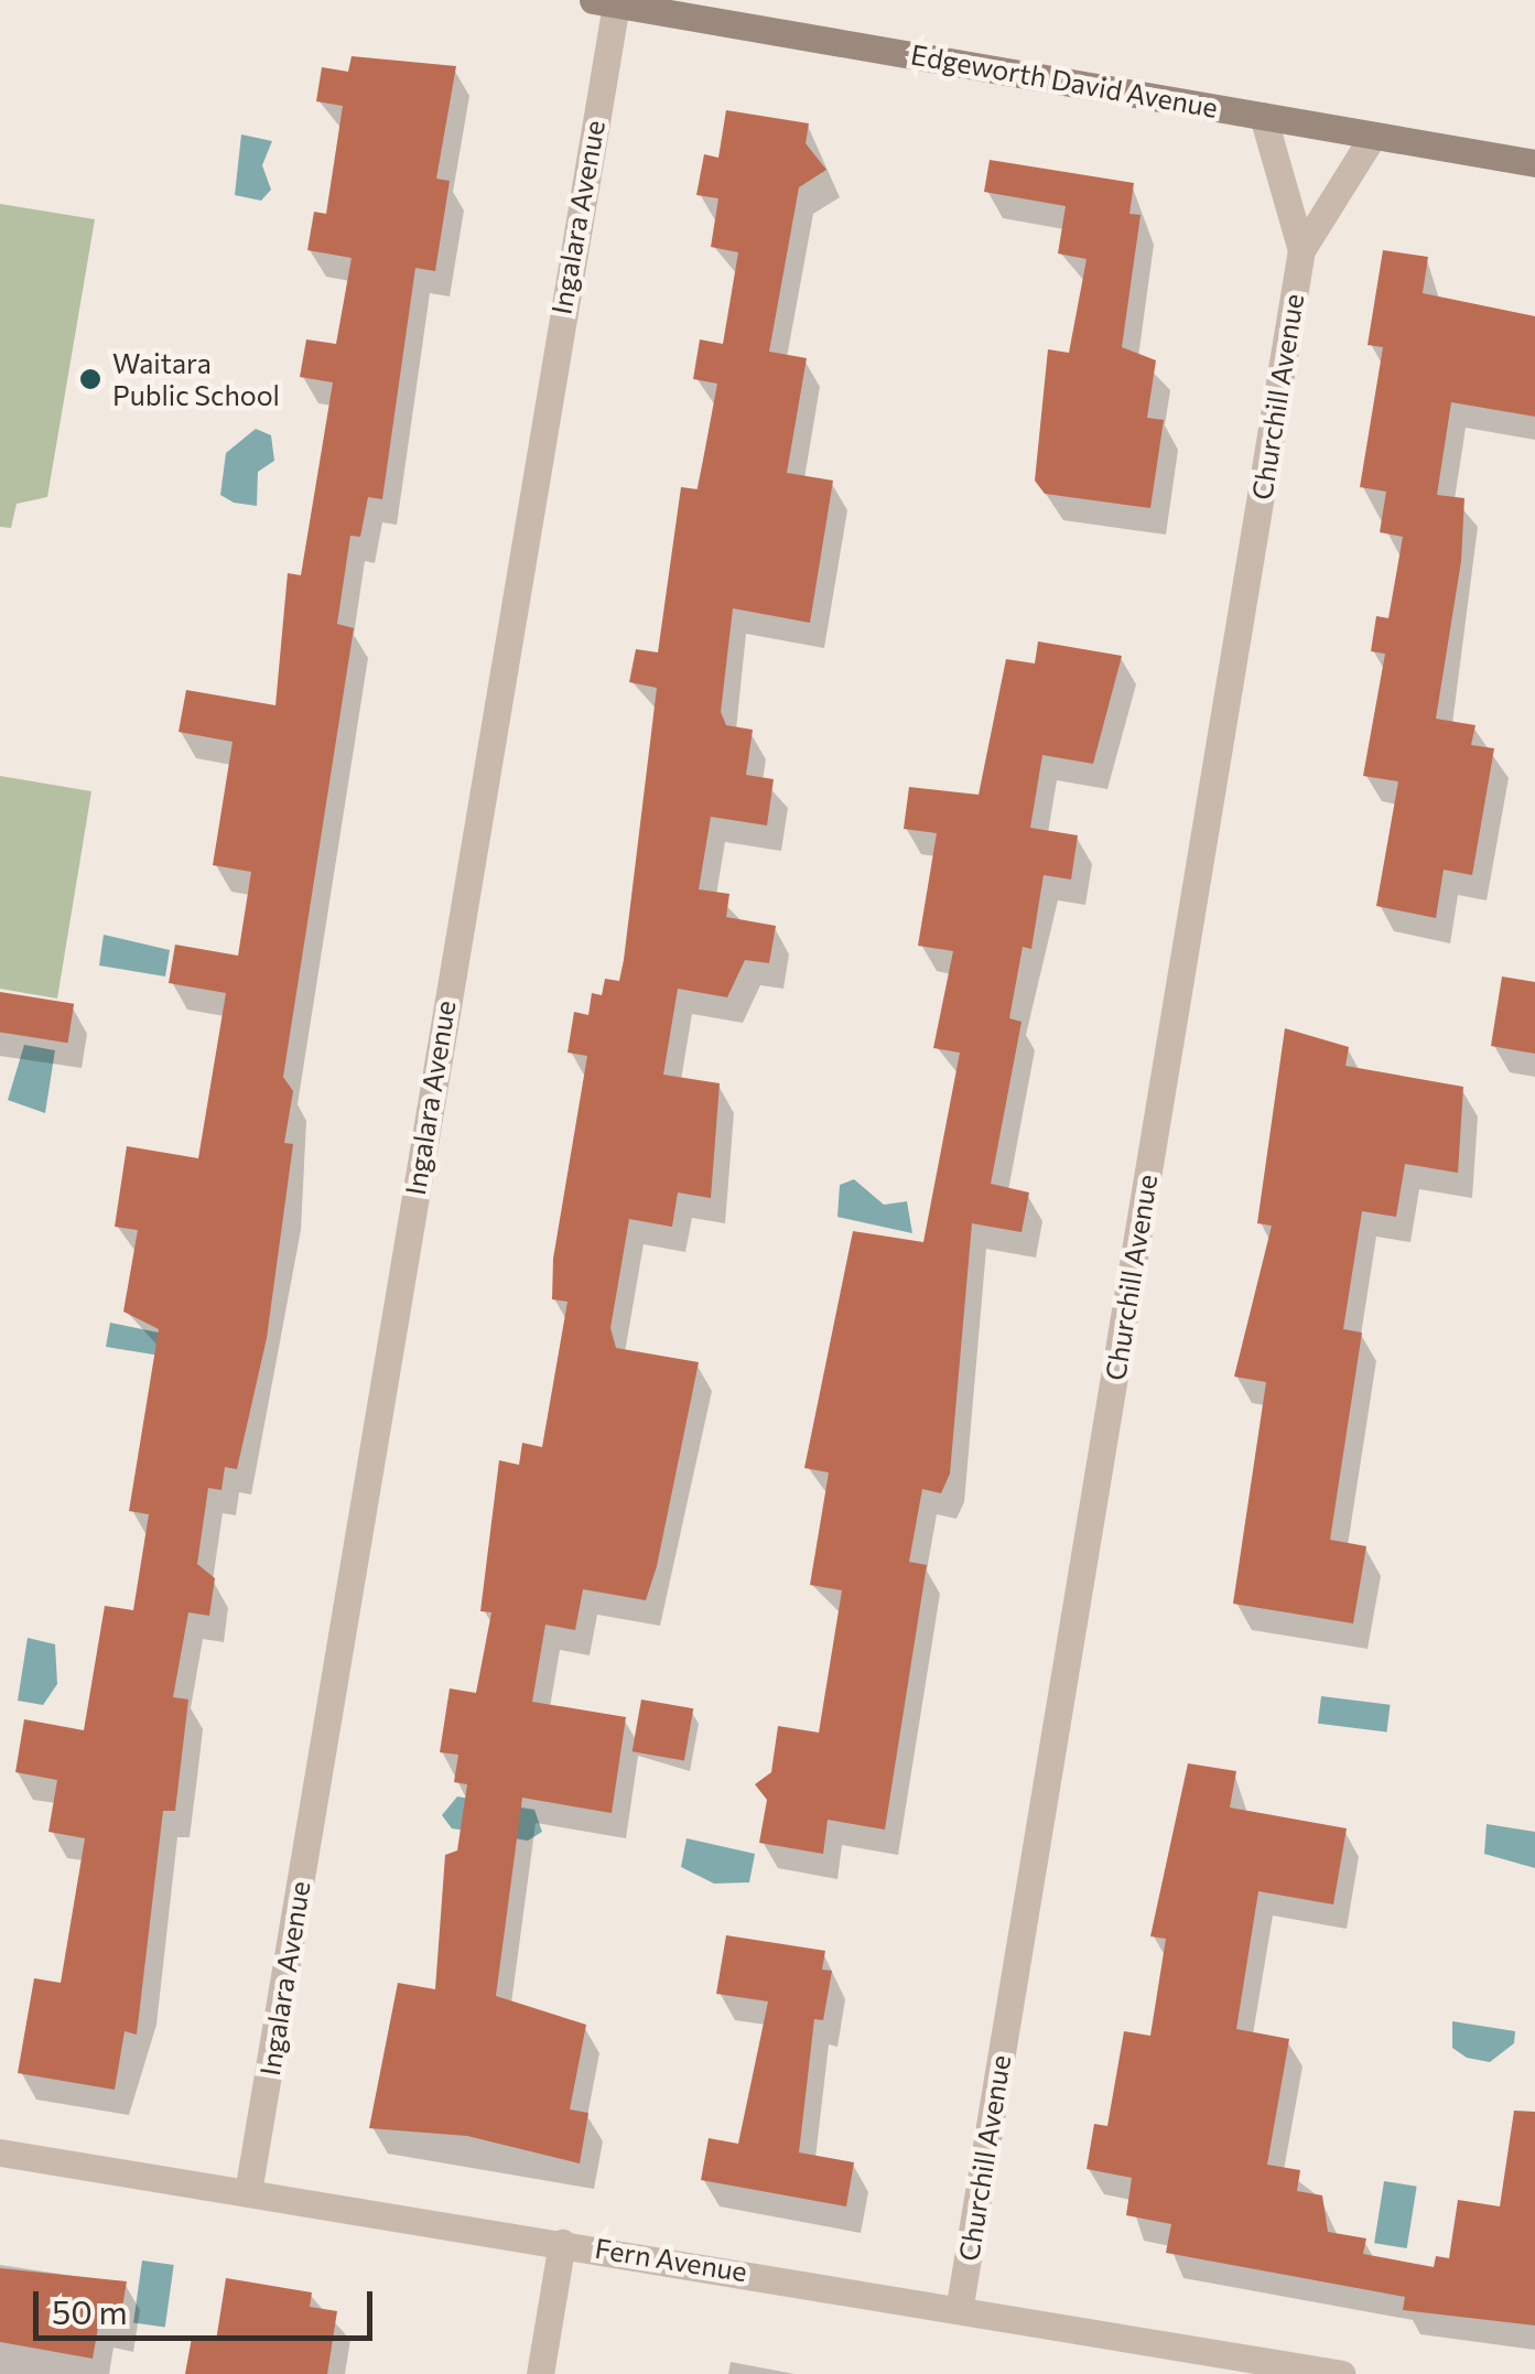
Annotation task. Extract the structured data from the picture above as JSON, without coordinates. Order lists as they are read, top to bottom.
{
  "streets": {
    "main road": ["Edgeworth David Avenue"],
    "street": ["Ingalara Avenue", "Churchill Avenue", "Fern Avenue"]
  },
  "crossings": [
    ["Edgeworth David Avenue", "Ingalara Avenue"],
    ["Edgeworth David Avenue", "Churchill Avenue"],
    ["Ingalara Avenue", "Fern Avenue"],
    ["Churchill Avenue", "Fern Avenue"]
  ],
  "places": ["Waitara Public School"],
  "scale_bar": "50 m"
}
